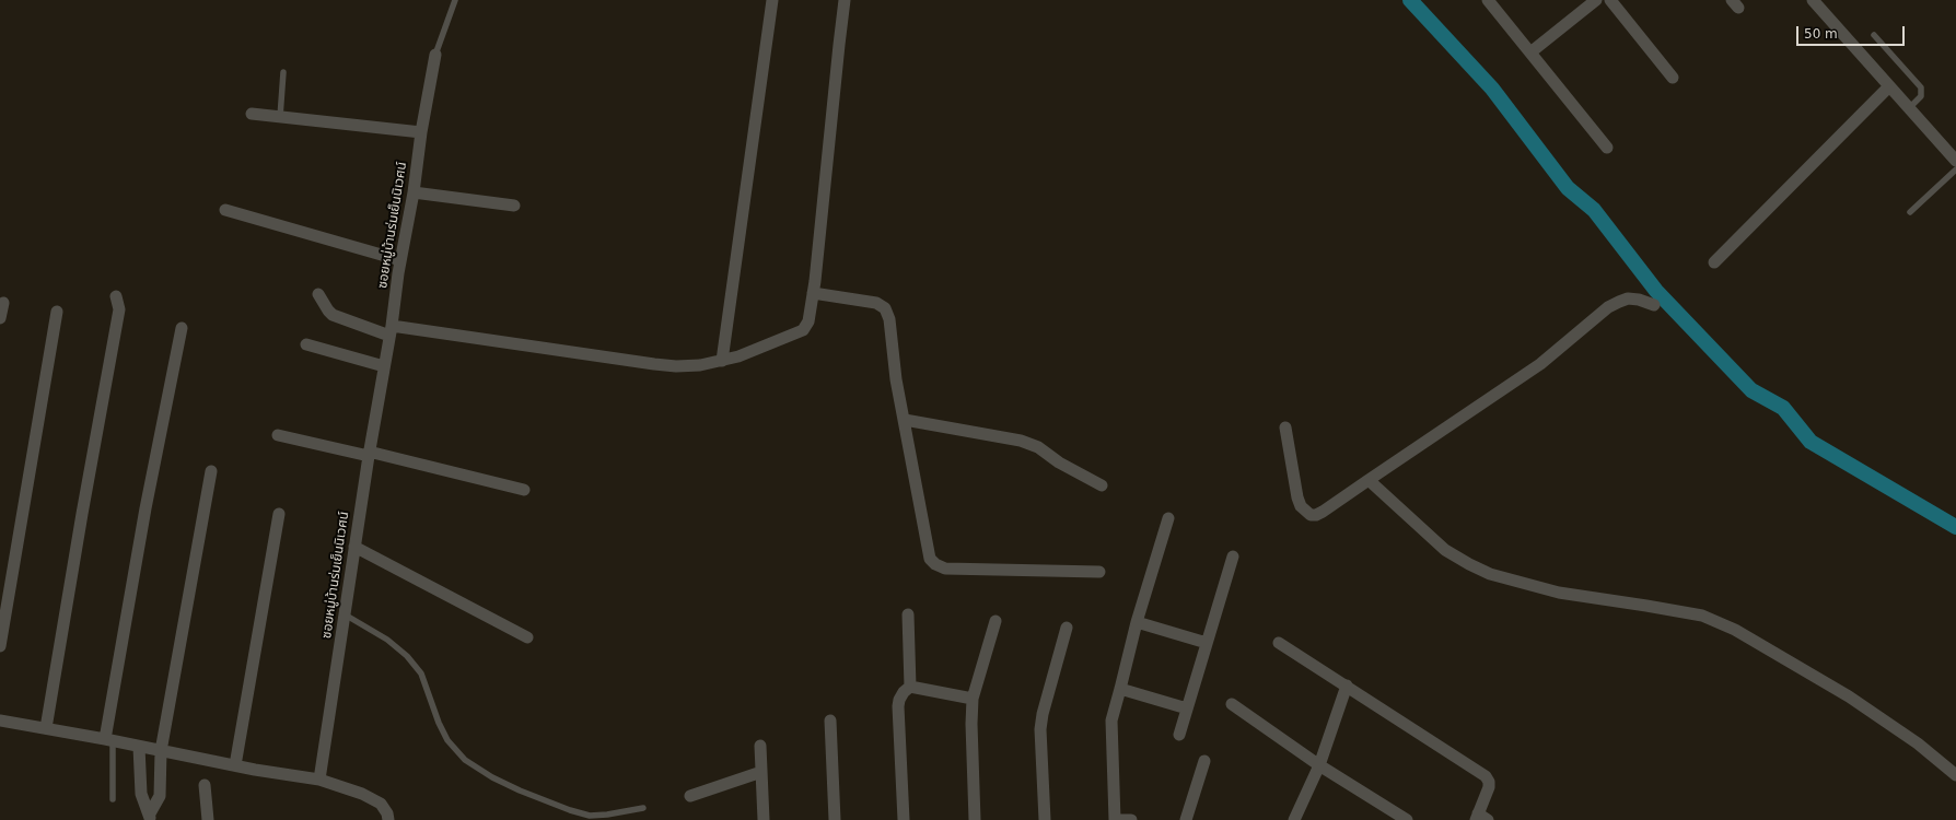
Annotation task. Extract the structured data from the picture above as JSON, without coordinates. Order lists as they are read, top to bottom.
{
  "streets": {
    "street": ["ซอยหมู่บ้านร่มเย็นนิเวศน์"]
  },
  "scale_bar": "50 m"
}
